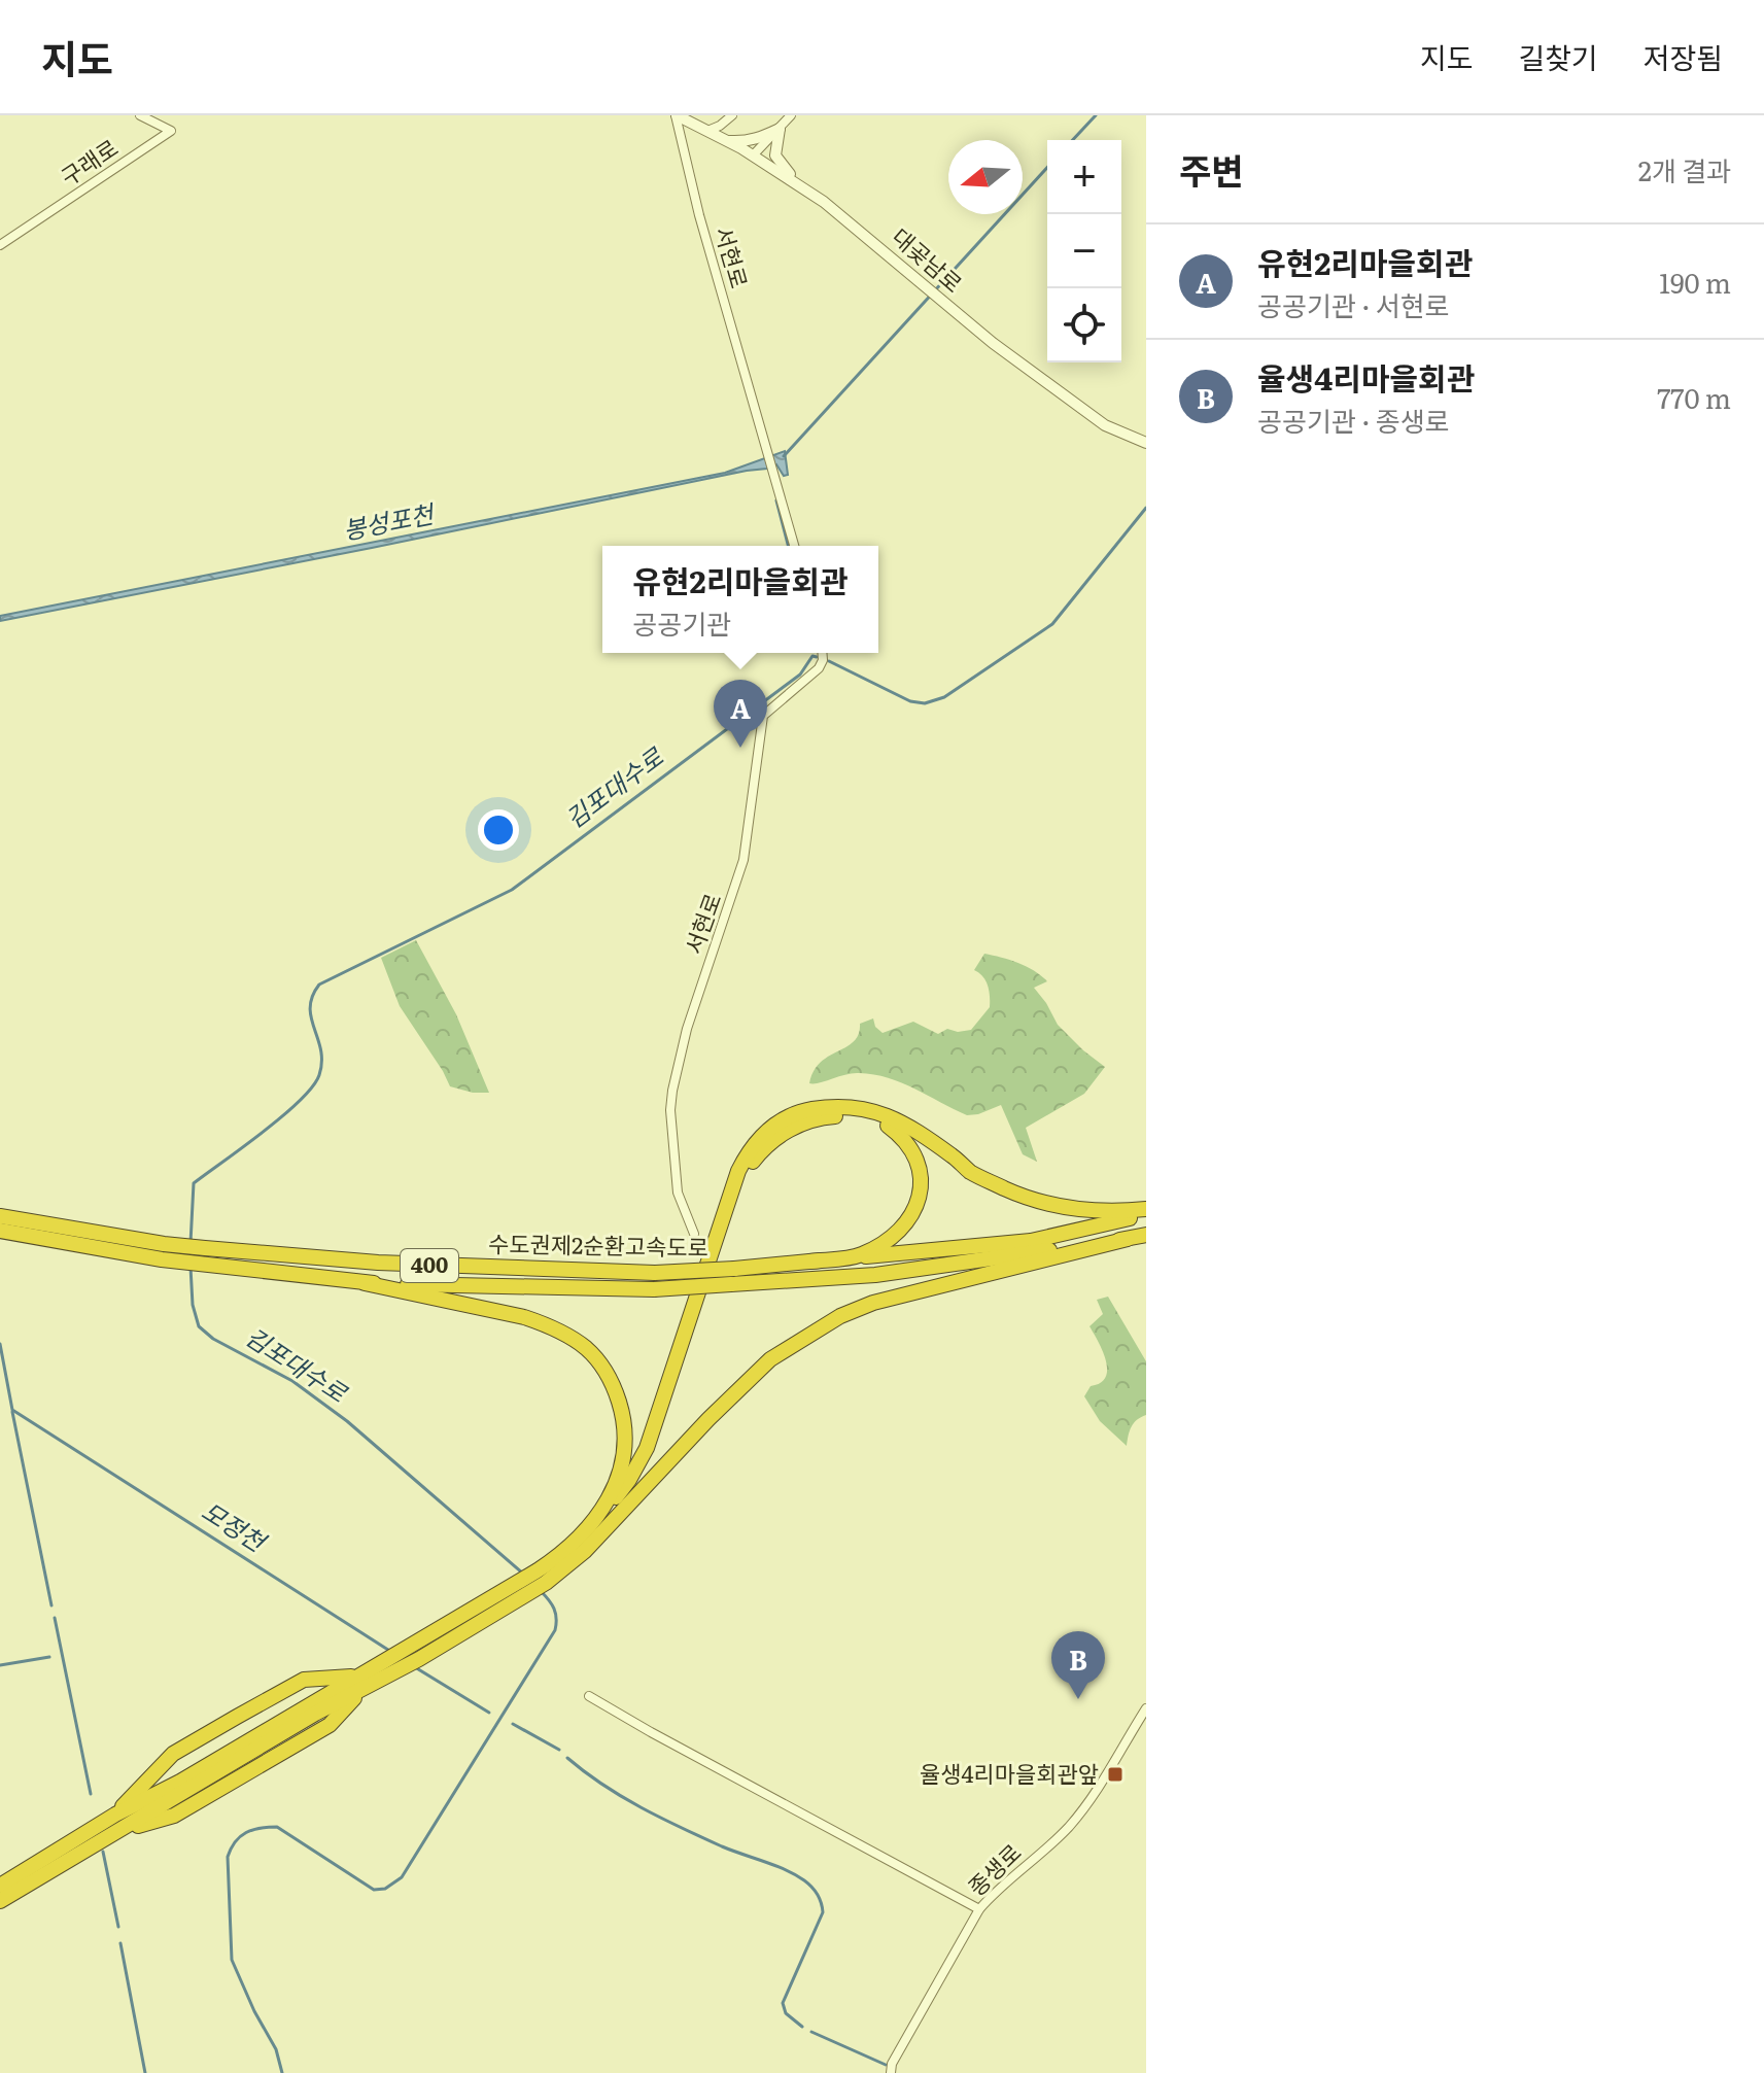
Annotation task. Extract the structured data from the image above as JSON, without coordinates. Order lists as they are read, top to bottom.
{
  "streets": {
    "highway": ["수도권제2순환고속도로", "400"],
    "street": [
      "구래로",
      "서현로",
      "대곶남로",
      "종생로"
    ]
  },
  "crossings": [
    ["서현로", "대곶남로"]
  ],
  "water": ["봉성포천", "김포대수로", "모정천"],
  "places": {
    "transit": ["율생4리마을회관앞"]
  },
  "north": "left",
  "page": {
    "header": "지도",
    "nav": ["지도", "길찾기", "저장됨"],
    "heading": ["주변", "2개 결과"],
    "map_buttons": ["+", "−"],
    "list": [
      {
        "mark": "A",
        "name": "유현2리마을회관",
        "note": "공공기관 · 서현로",
        "value": "190 m"
      },
      {
        "mark": "B",
        "name": "율생4리마을회관",
        "note": "공공기관 · 종생로",
        "value": "770 m"
      }
    ],
    "popup": ["유현2리마을회관", "공공기관"],
    "pins": ["A", "B"]
  }
}
